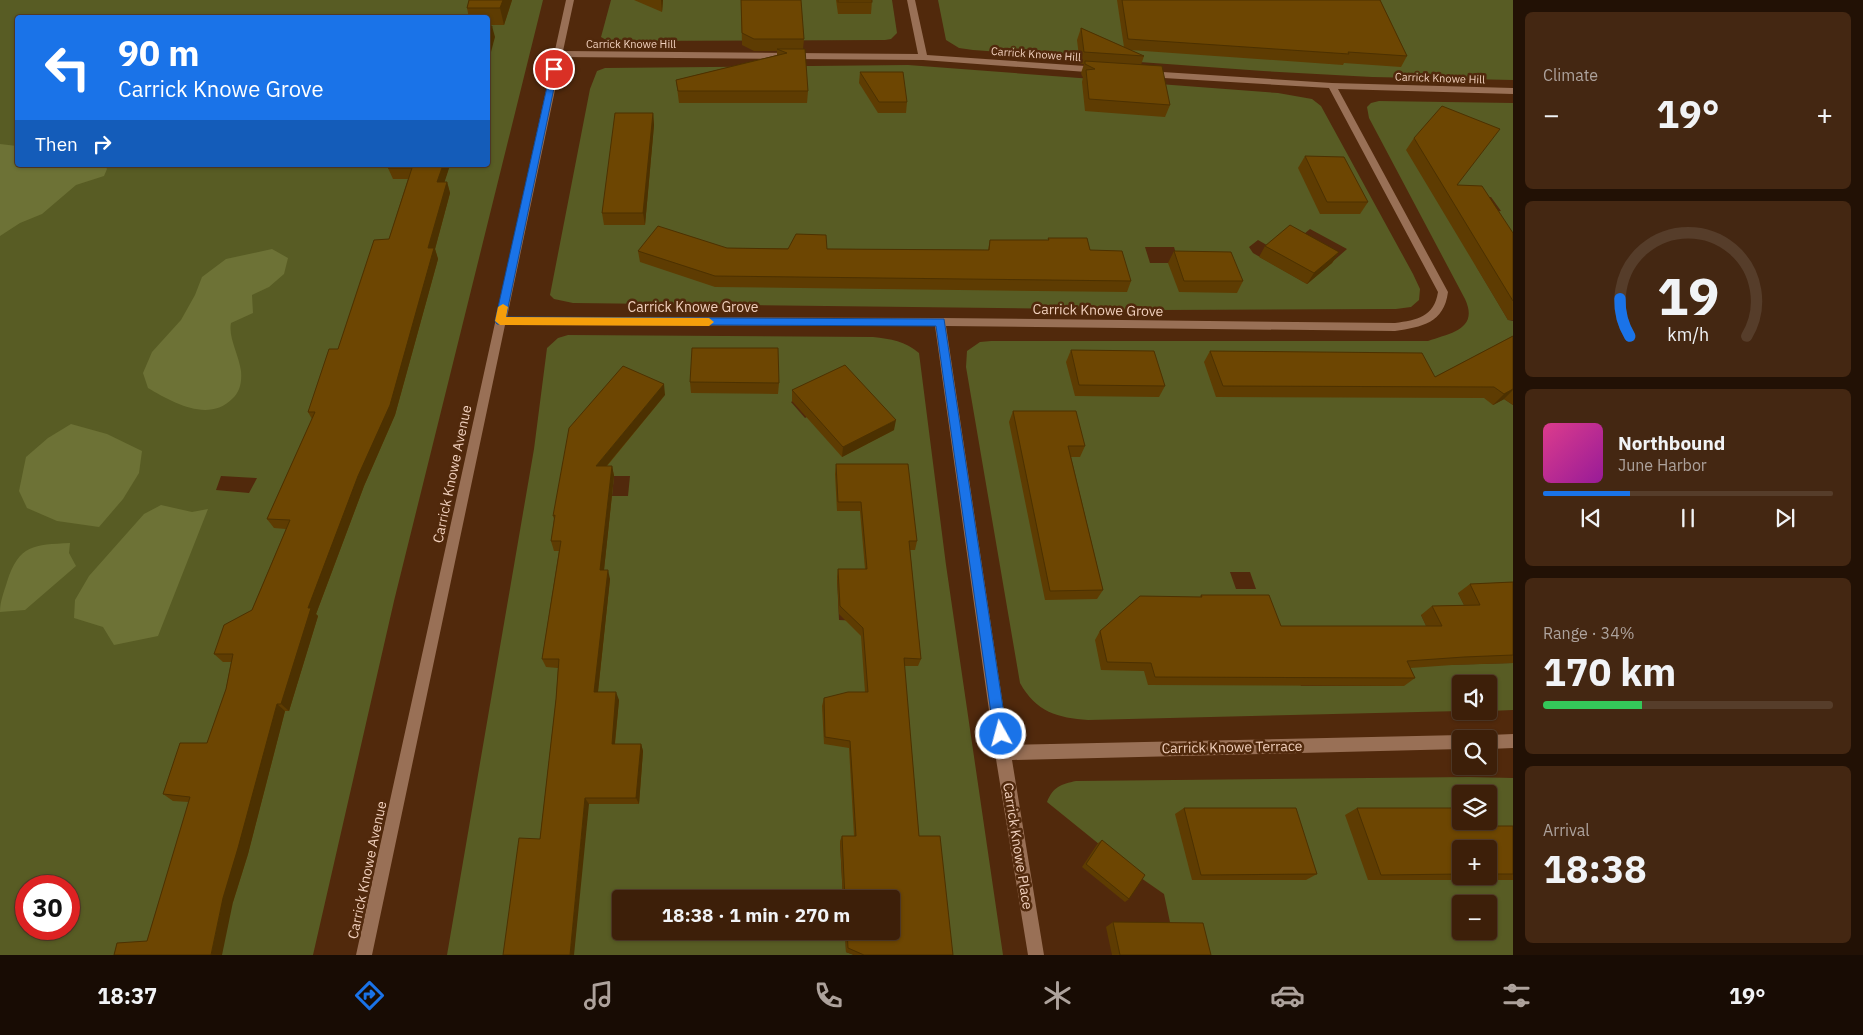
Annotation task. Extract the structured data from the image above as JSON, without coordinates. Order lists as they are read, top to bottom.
{
  "streets": {
    "street": [
      "Carrick Knowe Hill",
      "Carrick Knowe Grove",
      "Carrick Knowe Avenue",
      "Carrick Knowe Terrace",
      "Carrick Knowe Place"
    ]
  },
  "crossings": [
    ["Carrick Knowe Hill", "Carrick Knowe Grove"],
    ["Carrick Knowe Hill", "Carrick Knowe Avenue"],
    ["Carrick Knowe Grove", "Carrick Knowe Avenue"],
    ["Carrick Knowe Grove", "Carrick Knowe Place"],
    ["Carrick Knowe Terrace", "Carrick Knowe Place"]
  ],
  "page": {
    "tile": [
      "Climate",
      ["Range · 34%", "170 km"],
      ["Arrival", "18:38"]
    ],
    "turn": ["90 m", "Carrick Knowe Grove"],
    "heat": ["−", "19°", "+"],
    "then": "Then",
    "song": ["Northbound", "June Harbor"],
    "map_buttons": ["+", "−"],
    "limit": "30",
    "trip": "18:38 · 1 min · 270 m",
    "tabs": ["18:37", "19°"],
    "gauge": ["19", "km/h"]
  }
}
